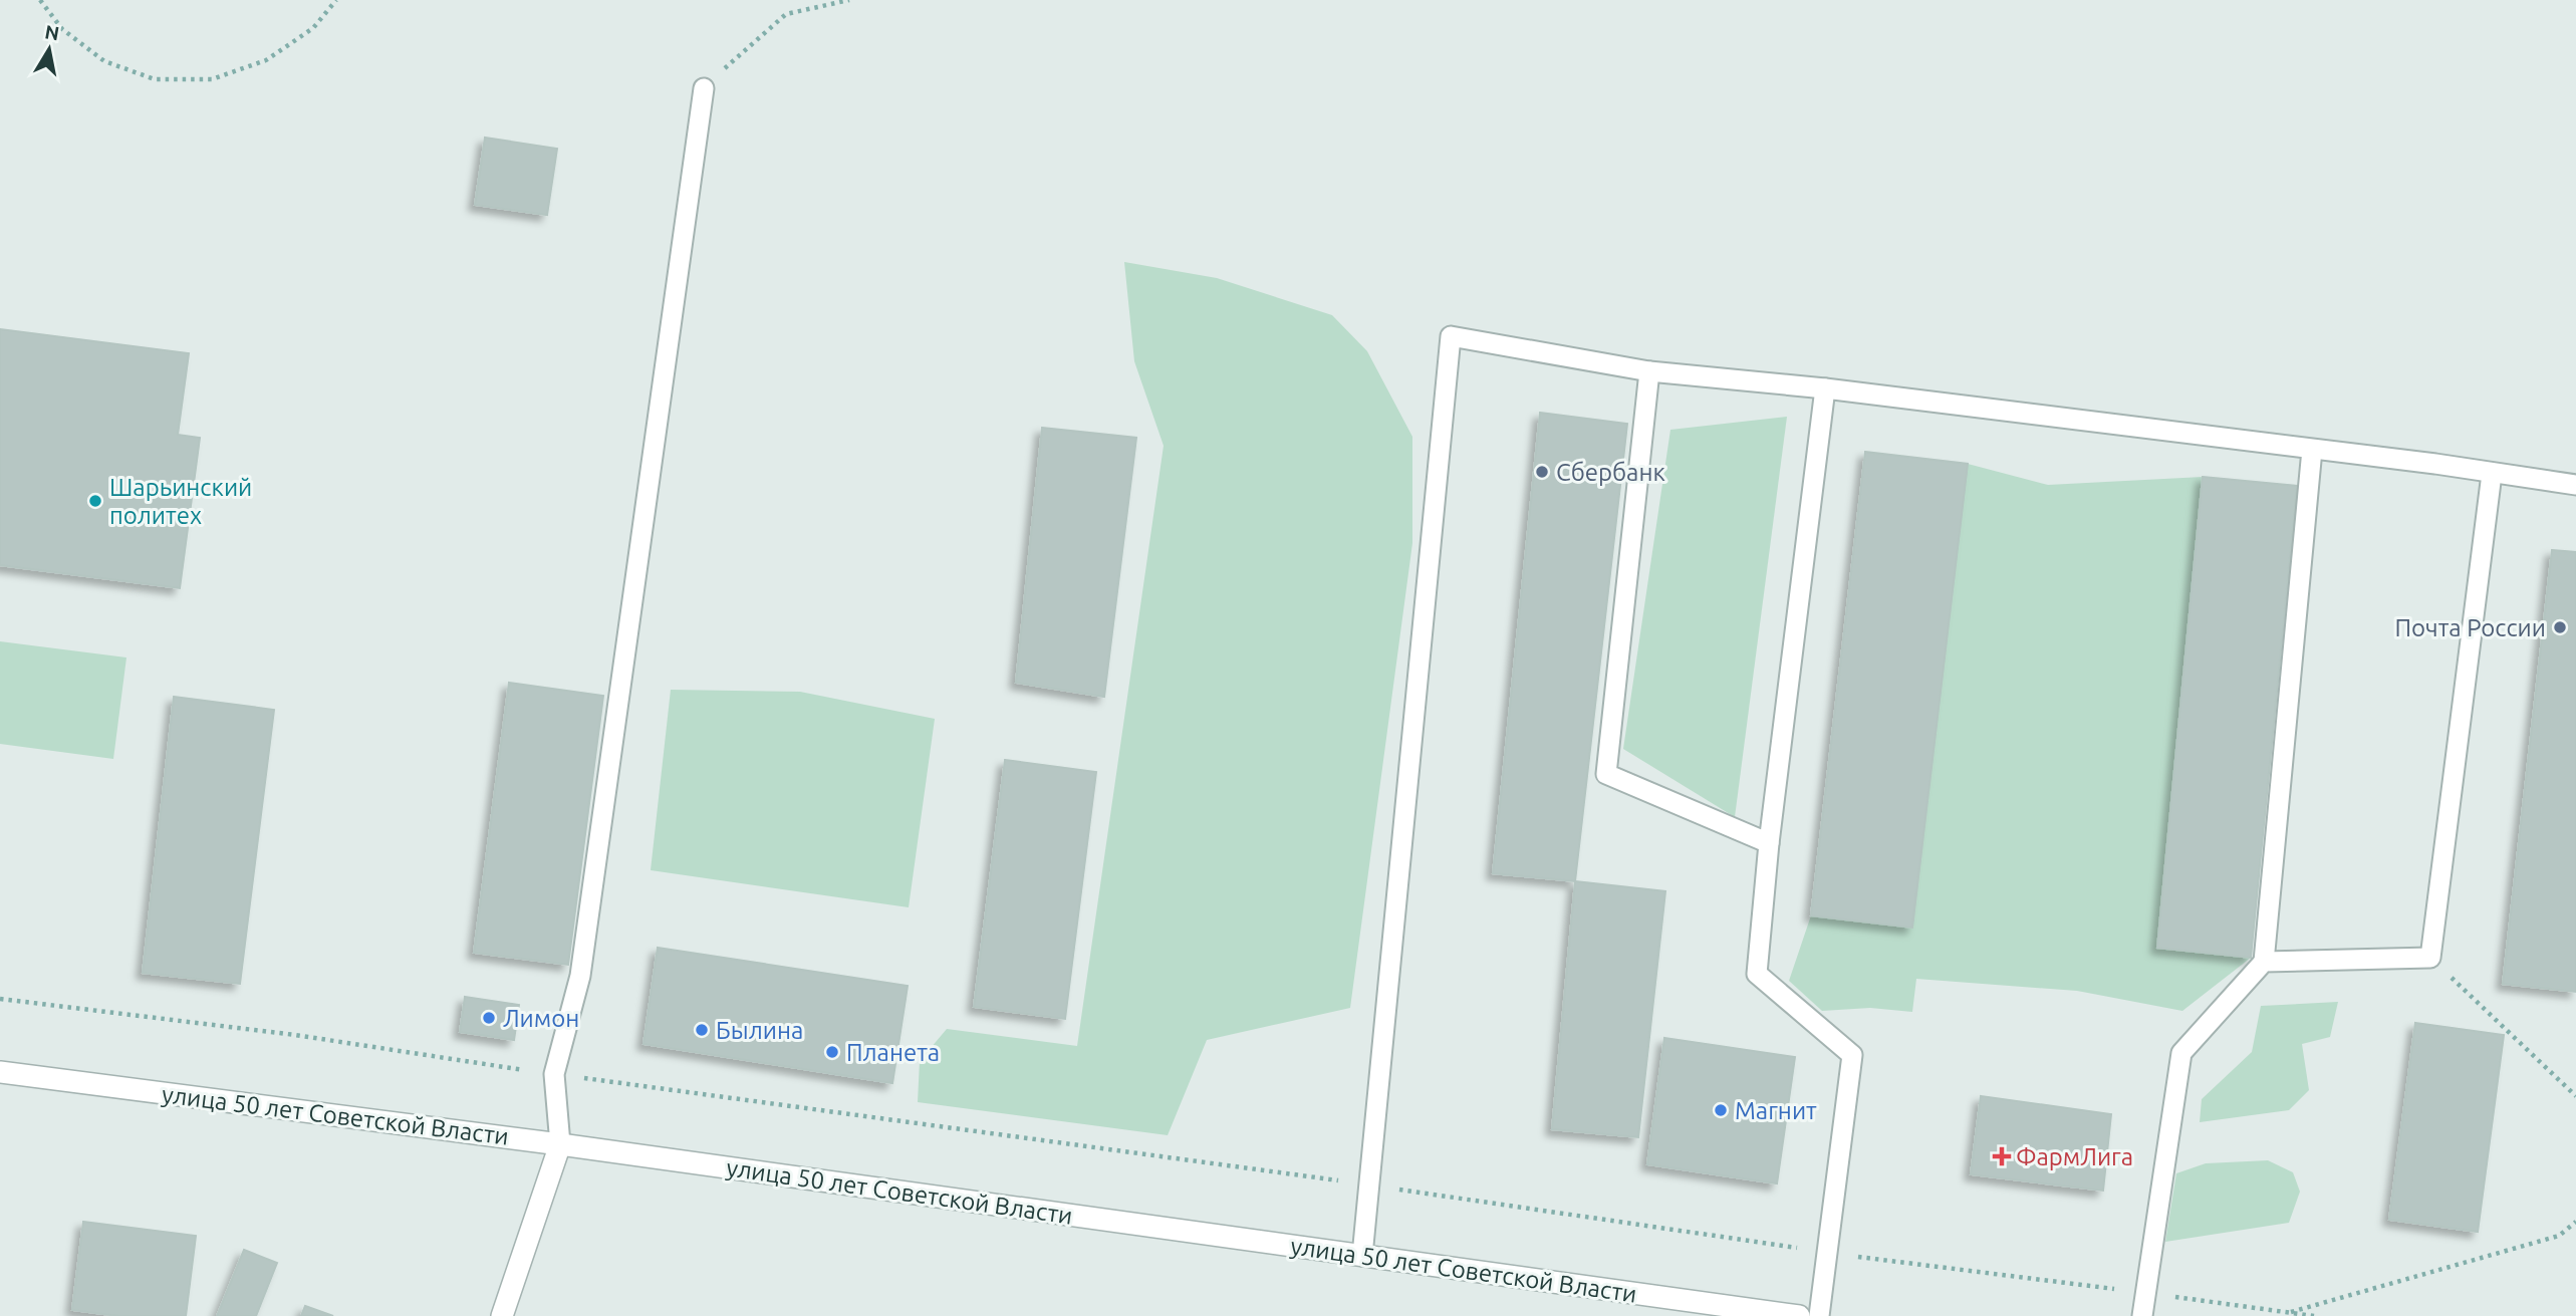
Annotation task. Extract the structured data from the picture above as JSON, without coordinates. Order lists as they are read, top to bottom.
{
  "streets": {
    "street": ["улица 50 лет Советской Власти"]
  },
  "places": {
    "other": [
      "Сбербанк",
      "Шарьинский политех",
      "Почта России",
      "Лимон",
      "Былина",
      "Планета",
      "Магнит"
    ],
    "health": ["ФармЛига"]
  },
  "north": "top"
}
